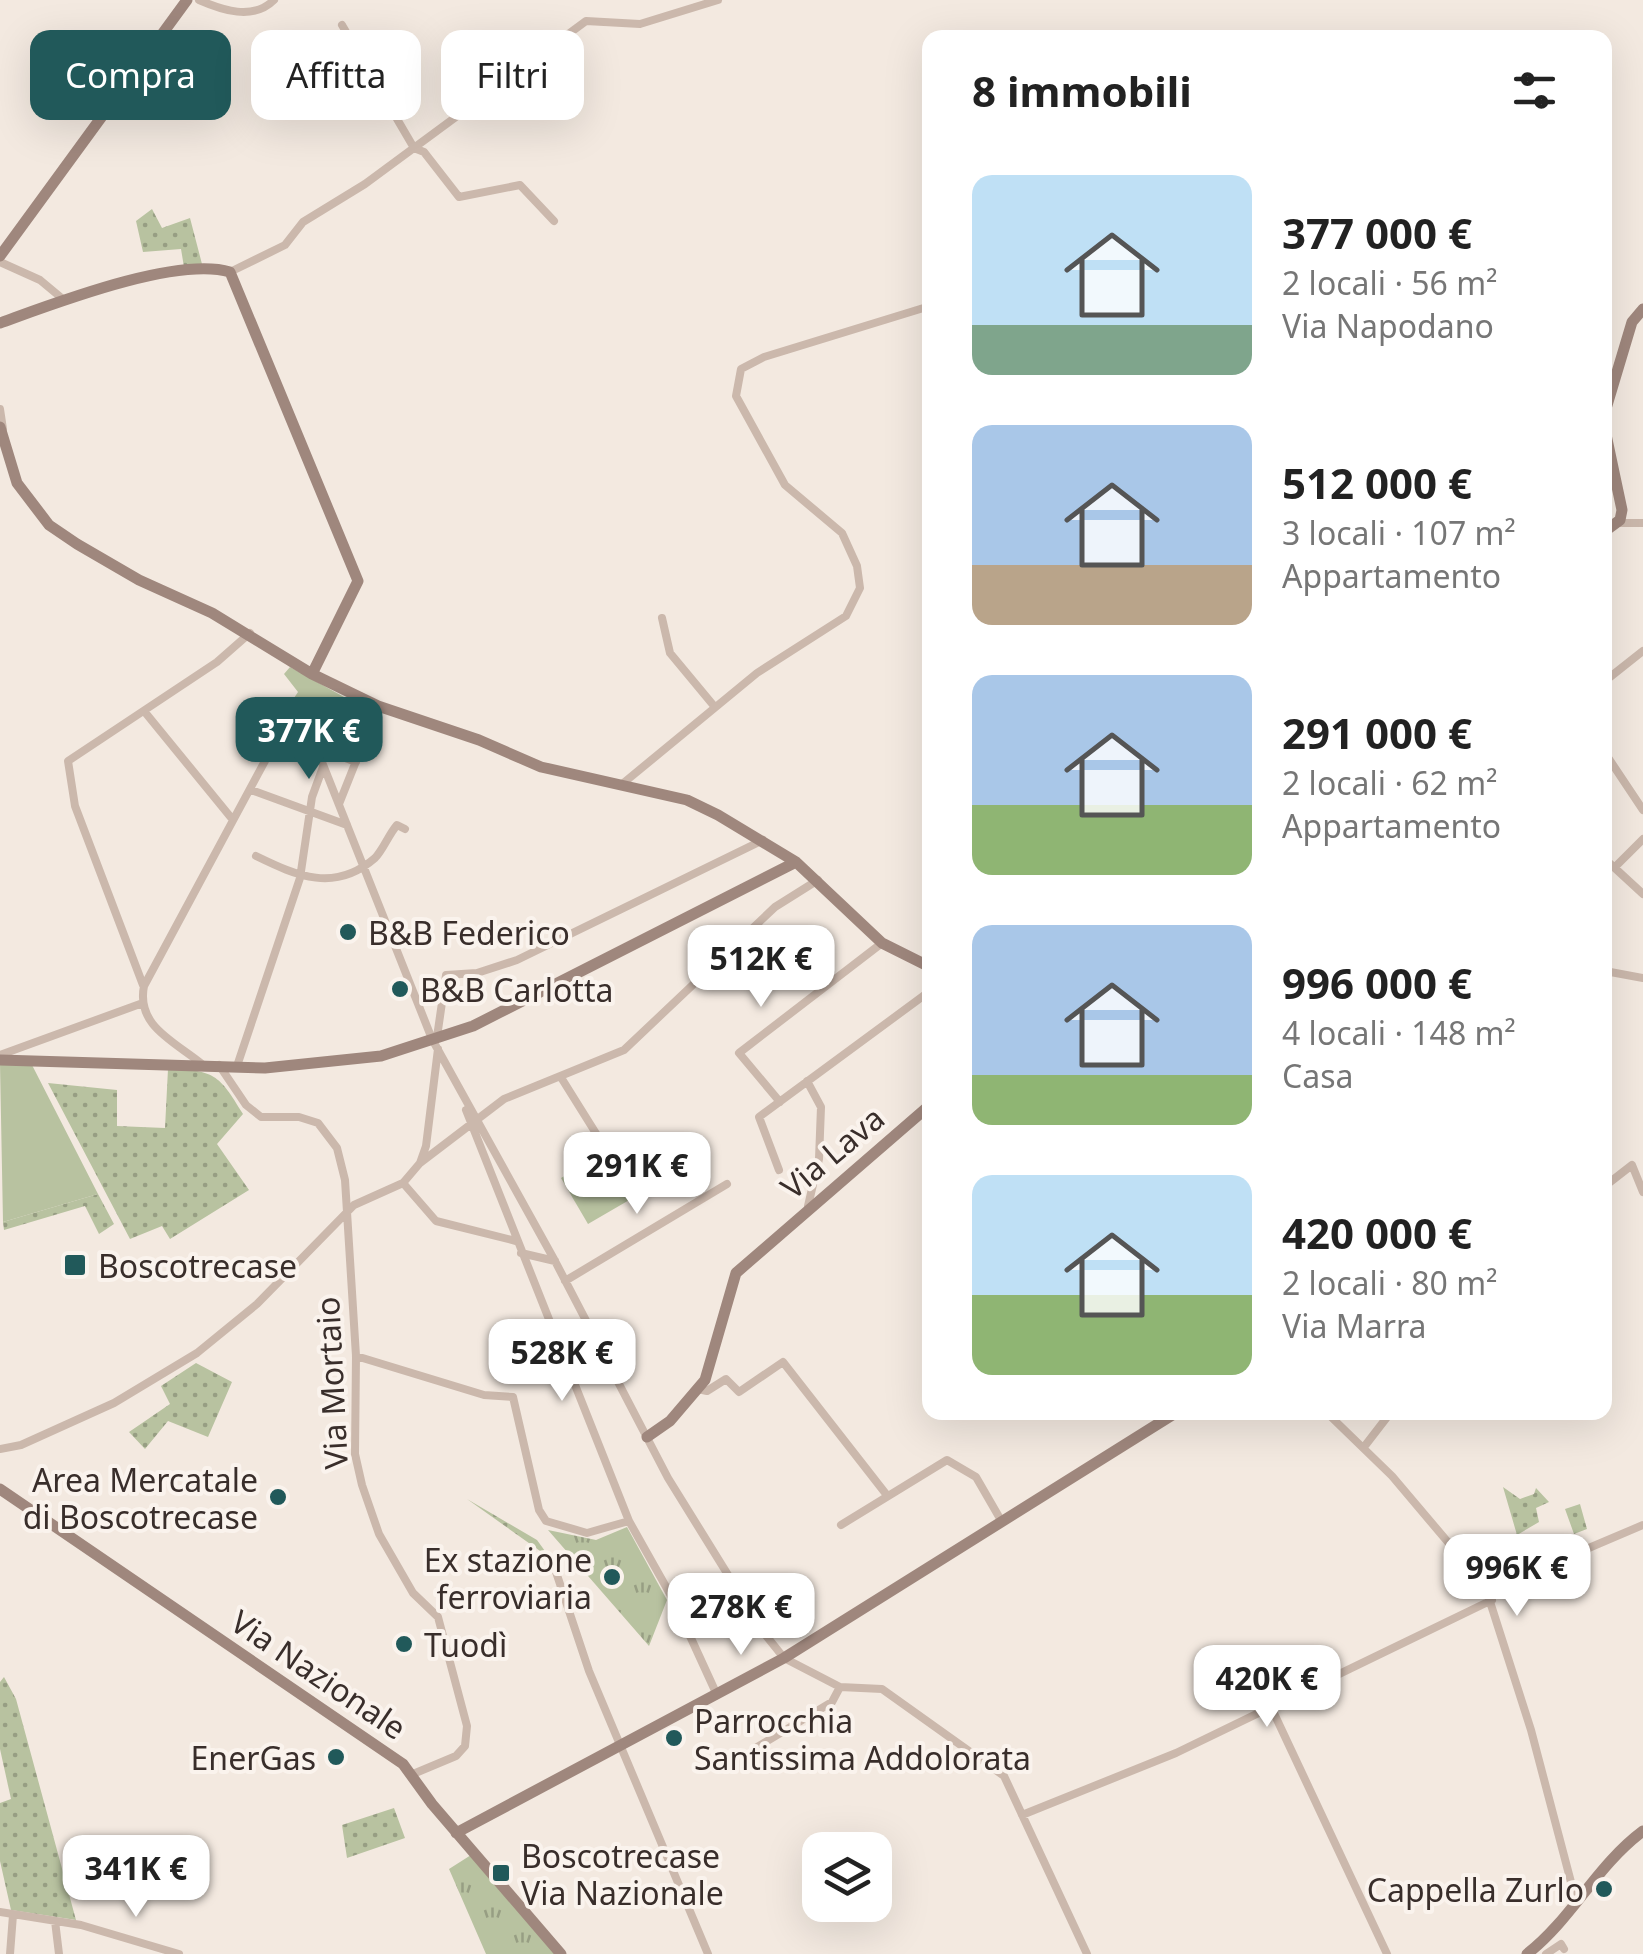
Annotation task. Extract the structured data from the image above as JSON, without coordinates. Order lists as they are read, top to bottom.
{
  "streets": {
    "street": ["Via Lava", "Via Mortaio", "Via Nazionale"]
  },
  "crossings": [
    ["Via Mortaio", "Via Nazionale"]
  ],
  "places": {
    "other": [
      "B&B Federico",
      "B&B Carlotta",
      "Area Mercatale di Boscotrecase",
      "Ex stazione ferroviaria",
      "Tuodì",
      "Parrocchia Santissima Addolorata",
      "EnerGas",
      "Cappella Zurlo"
    ],
    "transit": ["Boscotrecase", "Boscotrecase Via Nazionale"]
  },
  "page": {
    "chip": ["Compra", "Affitta", "Filtri"],
    "heading": "8 immobili",
    "list": [
      {
        "name": "377 000 €",
        "note": "2 locali · 56 m² · Via Napodano"
      },
      {
        "name": "512 000 €",
        "note": "3 locali · 107 m² · Appartamento"
      },
      {
        "name": "291 000 €",
        "note": "2 locali · 62 m² · Appartamento"
      },
      {
        "name": "996 000 €",
        "note": "4 locali · 148 m² · Casa"
      },
      {
        "name": "420 000 €",
        "note": "2 locali · 80 m² · Via Marra"
      }
    ],
    "price": [
      "377K €",
      "512K €",
      "291K €",
      "528K €",
      "996K €",
      "278K €",
      "420K €",
      "341K €"
    ]
  }
}
